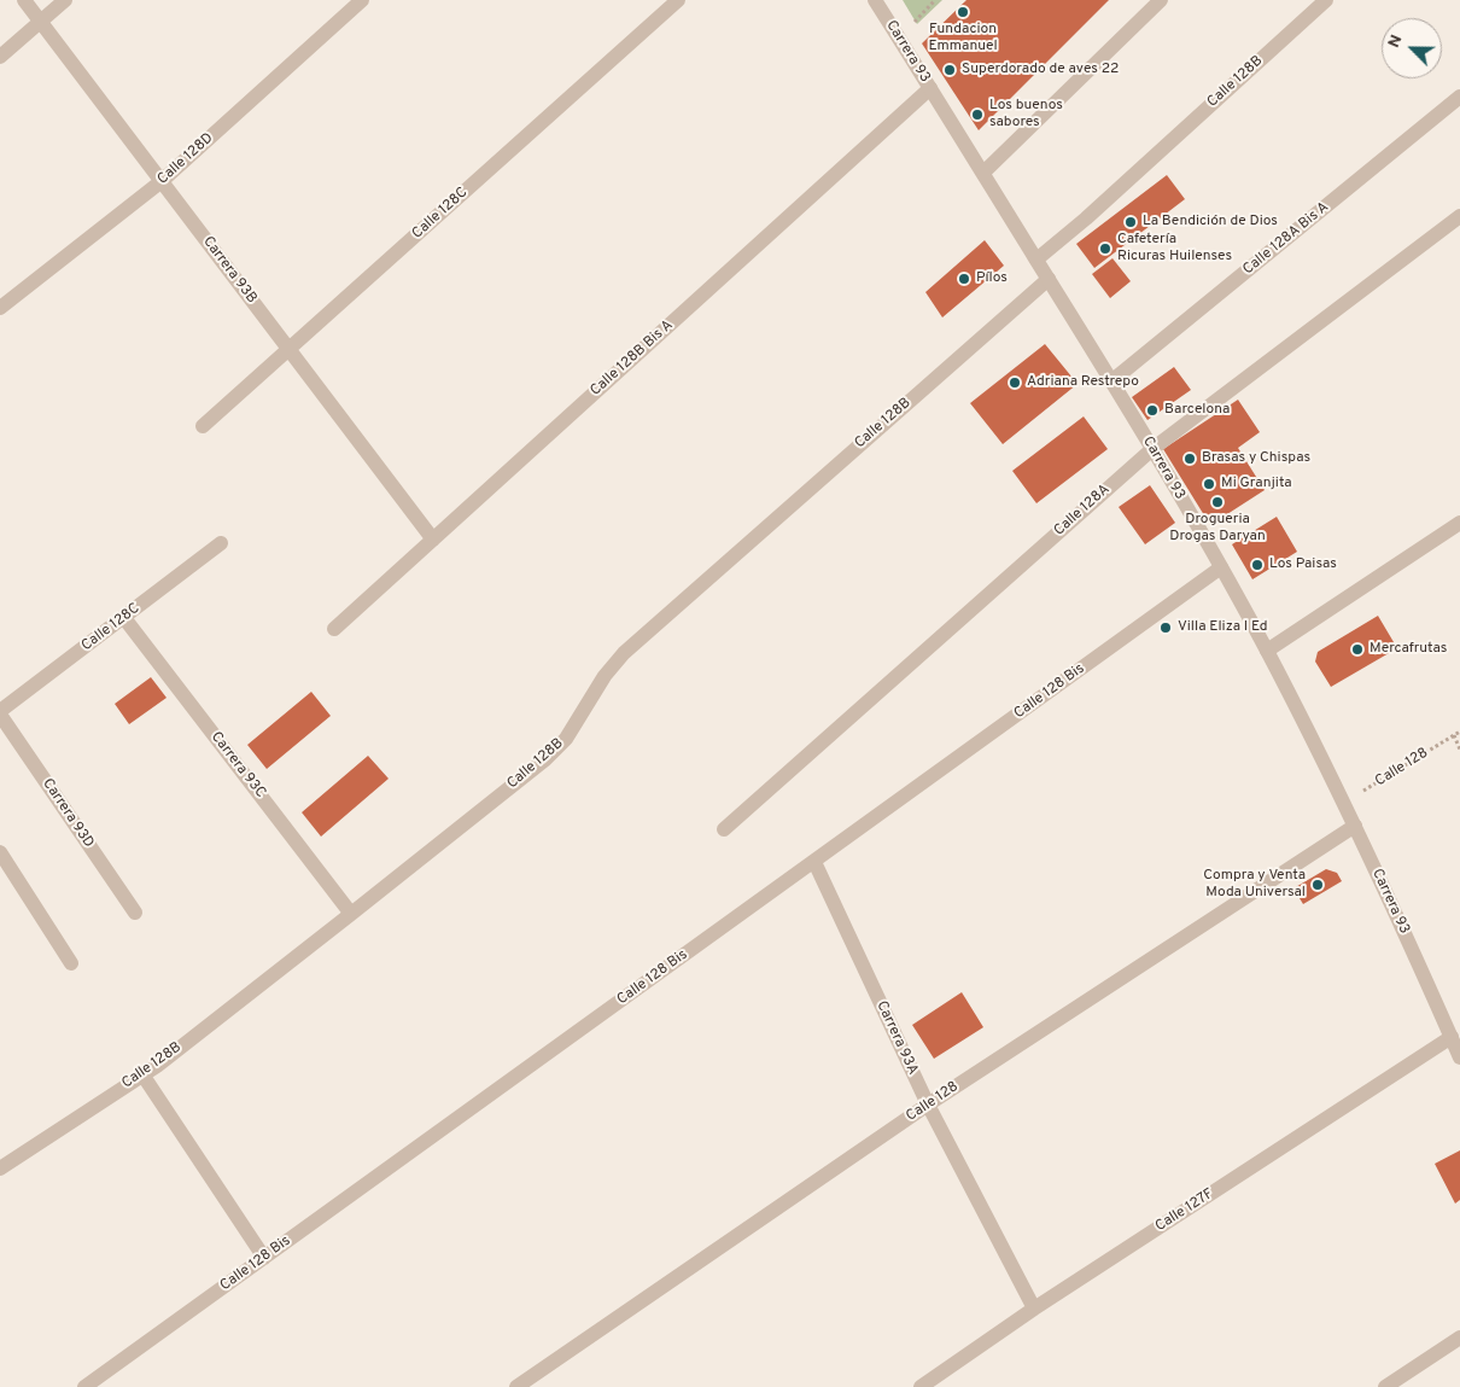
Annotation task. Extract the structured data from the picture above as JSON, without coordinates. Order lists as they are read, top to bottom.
{
  "streets": {
    "street": [
      "Carrera 93",
      "Calle 128B",
      "Calle 128D",
      "Calle 128C",
      "Calle 128A Bis A",
      "Carrera 93B",
      "Calle 128B Bis A",
      "Calle 128A",
      "Calle 128 Bis",
      "Carrera 93C",
      "Calle 128",
      "Carrera 93D",
      "Carrera 93A",
      "Calle 127F"
    ]
  },
  "crossings": [
    ["Carrera 93", "Calle 128B"],
    ["Carrera 93", "Calle 128A Bis A"],
    ["Carrera 93", "Calle 128B Bis A"],
    ["Carrera 93", "Calle 128A"],
    ["Carrera 93", "Calle 128 Bis"],
    ["Carrera 93", "Calle 128"],
    ["Carrera 93", "Calle 127F"],
    ["Calle 128B", "Carrera 93C"],
    ["Calle 128D", "Carrera 93B"],
    ["Calle 128C", "Carrera 93B"],
    ["Calle 128C", "Carrera 93C"],
    ["Calle 128C", "Carrera 93D"],
    ["Carrera 93B", "Calle 128B Bis A"],
    ["Calle 128 Bis", "Carrera 93A"],
    ["Calle 128", "Carrera 93A"],
    ["Carrera 93A", "Calle 127F"]
  ],
  "places": [
    "Fundacion Emmanuel",
    "Superdorado de aves 22",
    "Los buenos sabores",
    "La Bendición de Dios",
    "Cafetería Ricuras Huilenses",
    "Pílos",
    "Adriana Restrepo",
    "Barcelona",
    "Brasas y Chispas",
    "Mi Granjita",
    "Drogueria Drogas Daryan",
    "Los Paisas",
    "Villa Eliza I Ed",
    "Mercafrutas",
    "Compra y Venta Moda Universal"
  ],
  "north": "top left"
}
